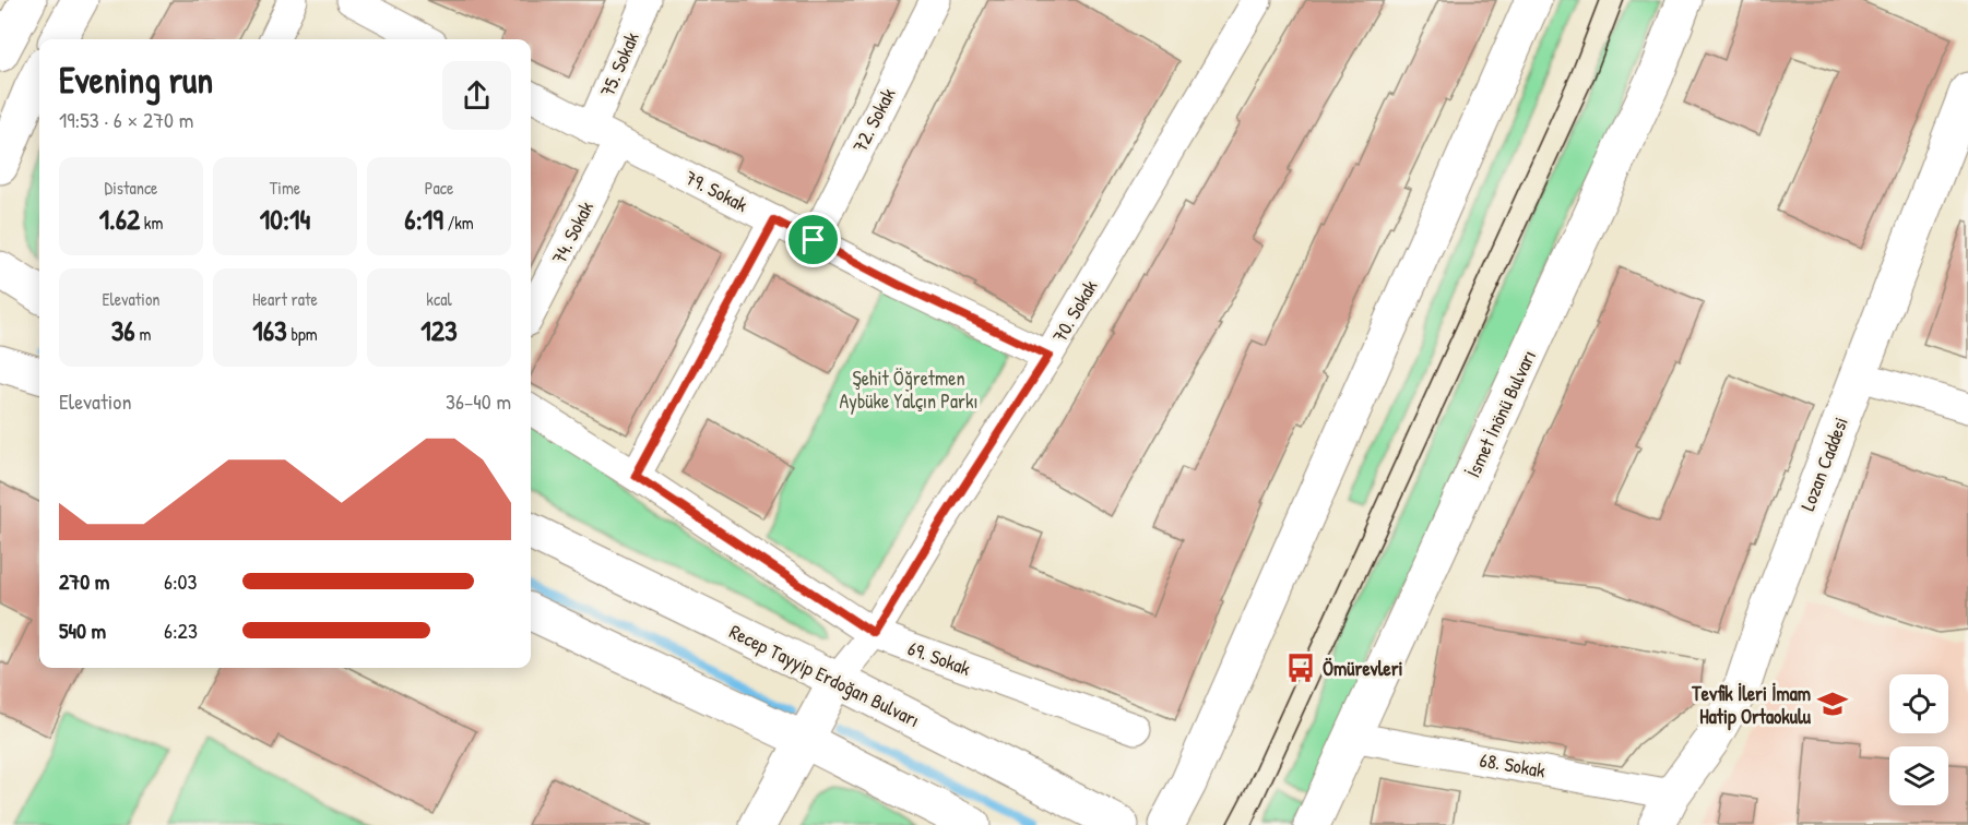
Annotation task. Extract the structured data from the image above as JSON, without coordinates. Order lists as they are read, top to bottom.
{
  "streets": {
    "main road": ["İsmet İnönü Bulvarı", "Lozan Caddesi", "Recep Tayyip Erdoğan Bulvarı"],
    "street": [
      "75. Sokak",
      "72. Sokak",
      "79. Sokak",
      "74. Sokak",
      "70. Sokak",
      "69. Sokak",
      "68. Sokak"
    ]
  },
  "crossings": [
    ["75. Sokak", "79. Sokak"],
    ["72. Sokak", "79. Sokak"],
    ["79. Sokak", "74. Sokak"],
    ["79. Sokak", "70. Sokak"],
    ["70. Sokak", "69. Sokak"],
    ["70. Sokak", "Recep Tayyip Erdoğan Bulvarı"],
    ["İsmet İnönü Bulvarı", "68. Sokak"],
    ["Lozan Caddesi", "68. Sokak"]
  ],
  "parks": ["Şehit Öğretmen Aybüke Yalçın Parkı"],
  "places": {
    "bus stop": ["Ömürevleri"],
    "school or university": ["Tevfik İleri İmam Hatip Ortaokulu"]
  },
  "page": {
    "heading": ["Evening run", "19:53 · 6 × 270 m"],
    "stats": [
      ["Distance", "1.62 km"],
      ["Time", "10:14"],
      ["Pace", "6:19 /km"],
      ["Elevation", "36 m"],
      ["Heart rate", "163 bpm"],
      ["kcal", "123"]
    ],
    "chart": ["Elevation", "36–40 m"],
    "list": [
      {
        "name": "270 m",
        "note": "6:03"
      },
      {
        "name": "540 m",
        "note": "6:23"
      }
    ]
  }
}
